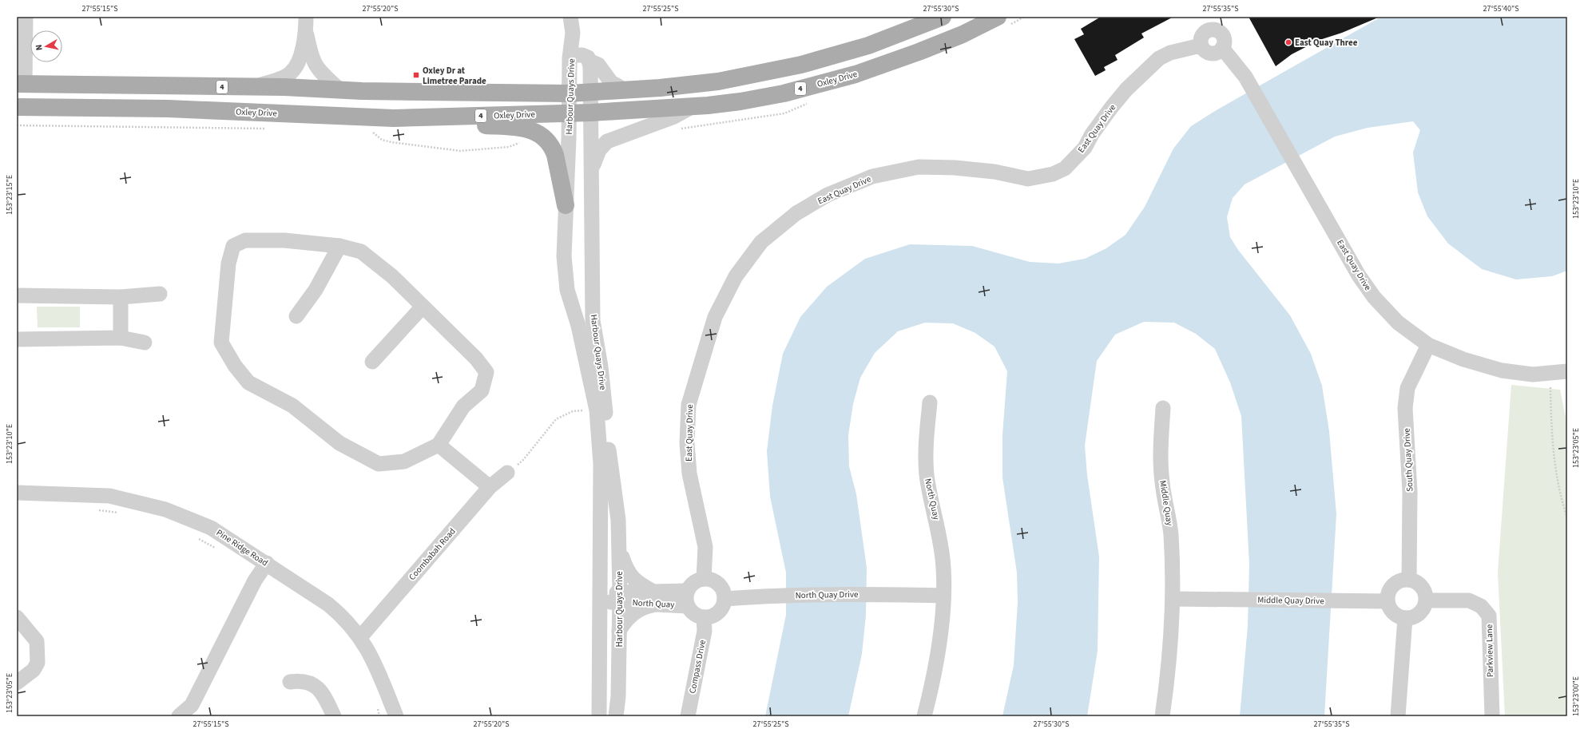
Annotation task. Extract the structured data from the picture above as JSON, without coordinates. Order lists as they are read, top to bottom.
{
  "streets": {
    "main road": ["Oxley Drive", "4"],
    "street": [
      "Harbour Quays Drive",
      "East Quay Drive",
      "South Quay Drive",
      "North Quay",
      "Middle Quay",
      "Pine Ridge Road",
      "Coombabah Road",
      "North Quay Drive",
      "Middle Quay Drive",
      "Parkview Lane",
      "Compass Drive"
    ]
  },
  "crossings": [
    ["Oxley Drive", "Harbour Quays Drive"],
    ["4", "Harbour Quays Drive"],
    ["Harbour Quays Drive", "North Quay"],
    ["East Quay Drive", "South Quay Drive"],
    ["East Quay Drive", "North Quay"],
    ["East Quay Drive", "North Quay Drive"],
    ["East Quay Drive", "Compass Drive"],
    ["South Quay Drive", "Middle Quay Drive"],
    ["South Quay Drive", "Parkview Lane"],
    ["North Quay", "North Quay Drive"],
    ["North Quay", "Compass Drive"],
    ["Middle Quay", "Middle Quay Drive"],
    ["Pine Ridge Road", "Coombabah Road"],
    ["North Quay Drive", "Compass Drive"],
    ["Middle Quay Drive", "Parkview Lane"]
  ],
  "places": {
    "other": ["East Quay Three"],
    "transit": ["Oxley Dr at Limetree Parade"]
  },
  "north": "left",
  "coordinates": [
    "27°55'15\"S",
    "27°55'20\"S",
    "27°55'25\"S",
    "27°55'30\"S",
    "27°55'35\"S",
    "27°55'40\"S",
    "153°23'15\"E",
    "153°23'10\"E",
    "153°23'05\"E",
    "153°23'00\"E"
  ]
}
